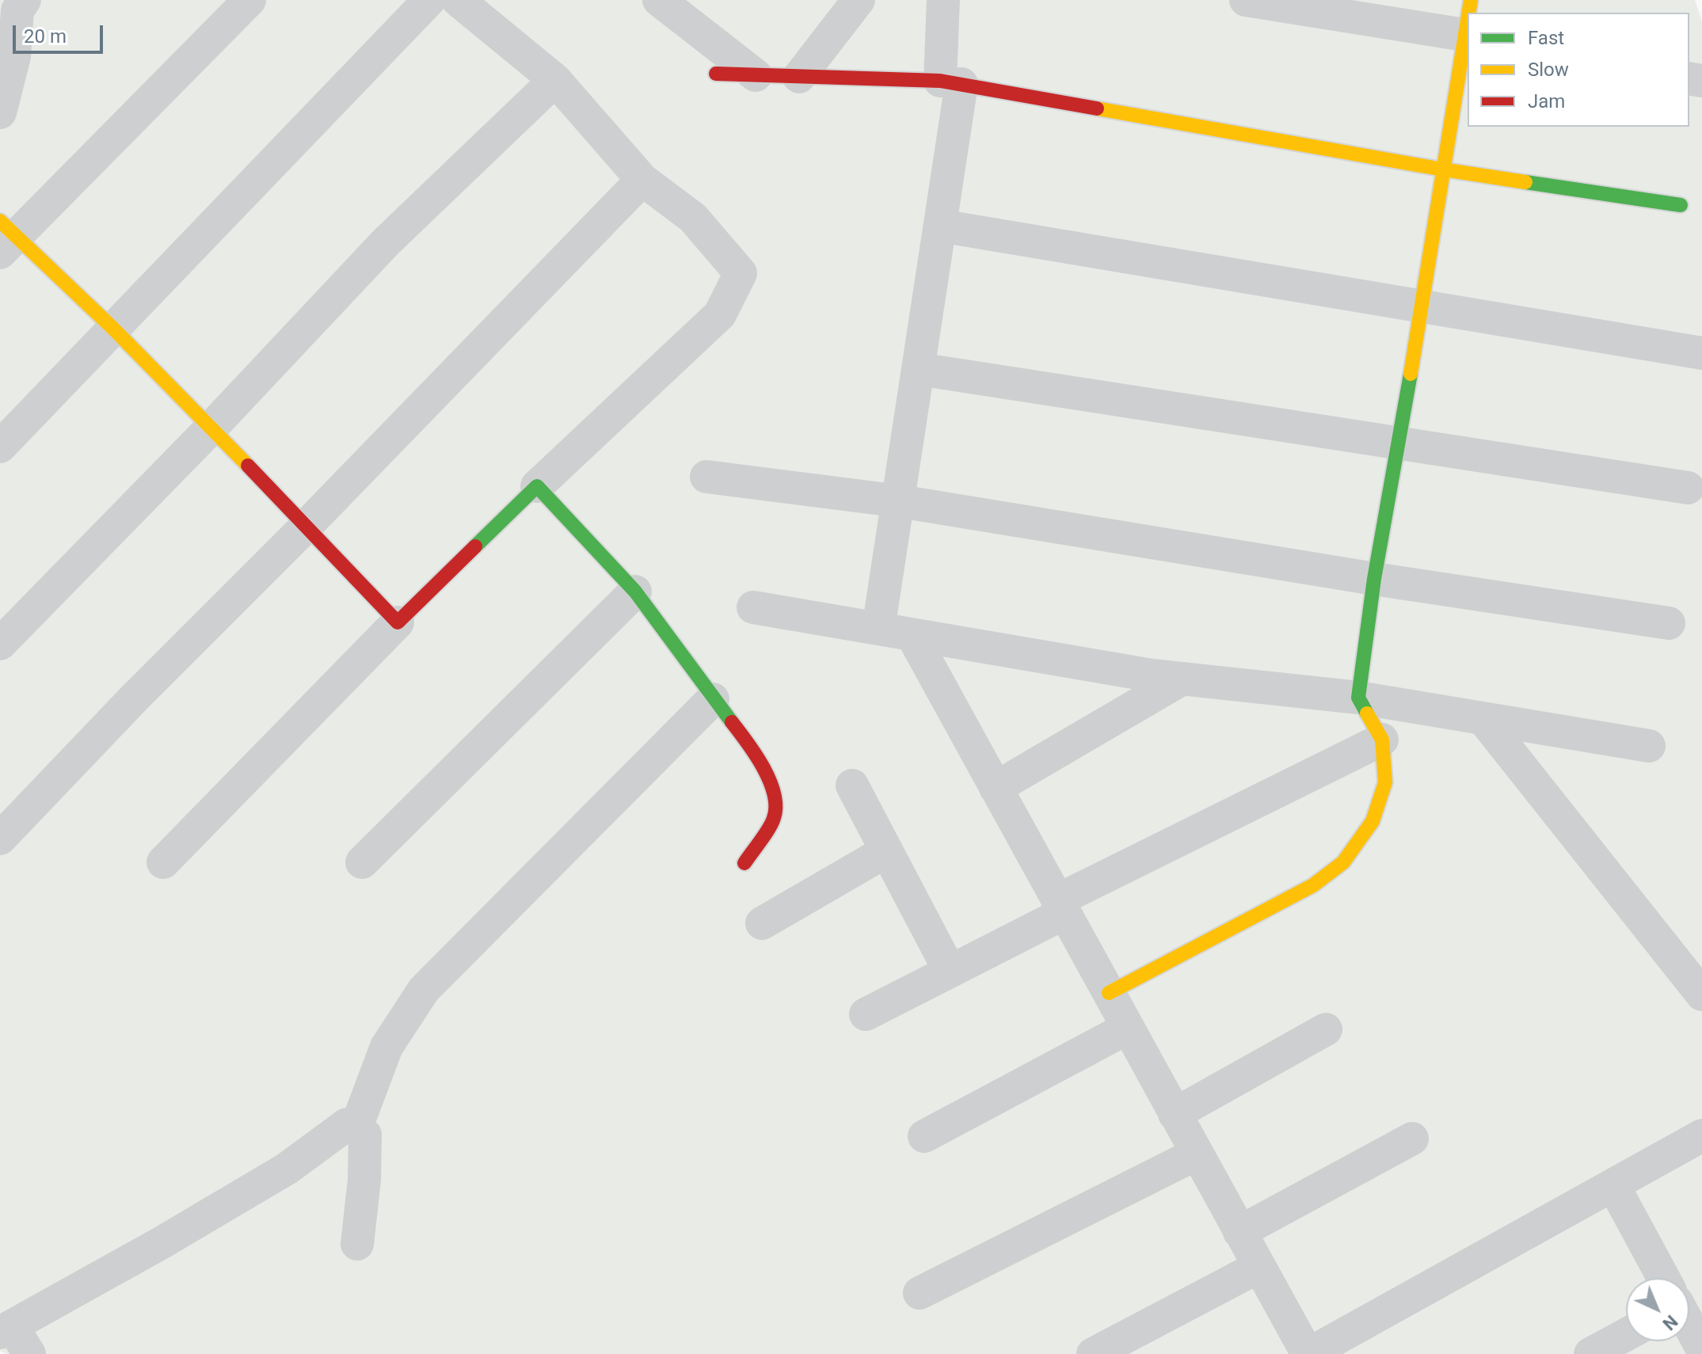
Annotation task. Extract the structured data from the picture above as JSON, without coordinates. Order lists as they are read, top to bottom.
{
  "legend": ["Fast", "Slow", "Jam"],
  "scale_bar": "20 m",
  "north": "bottom right"
}
